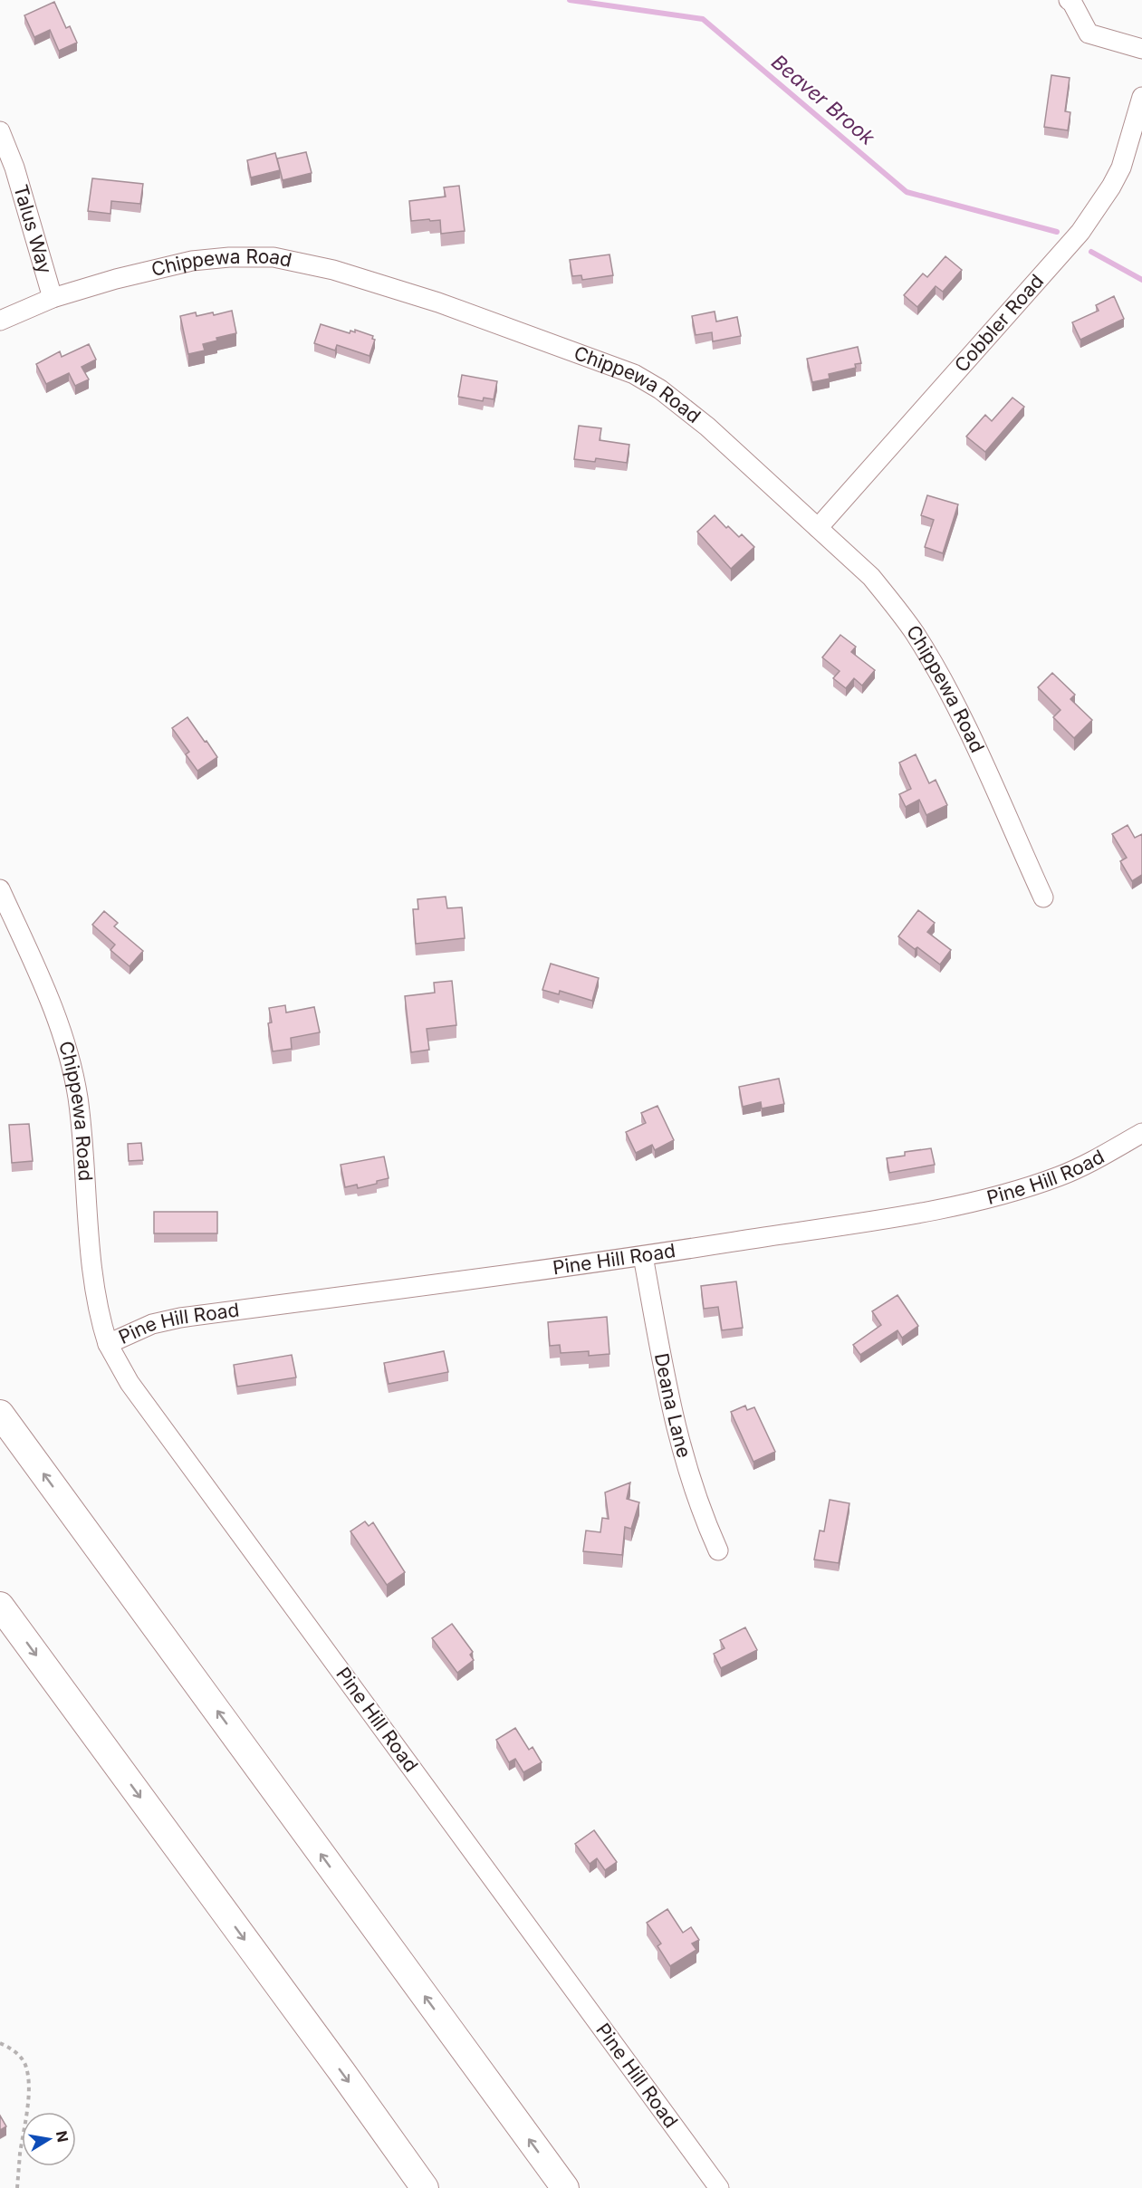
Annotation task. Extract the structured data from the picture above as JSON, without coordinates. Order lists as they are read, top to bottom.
{
  "streets": {
    "street": [
      "Talus Way",
      "Chippewa Road",
      "Cobbler Road",
      "Pine Hill Road",
      "Deana Lane"
    ]
  },
  "crossings": [
    ["Talus Way", "Chippewa Road"],
    ["Chippewa Road", "Cobbler Road"],
    ["Chippewa Road", "Pine Hill Road"],
    ["Pine Hill Road", "Deana Lane"]
  ],
  "water": ["Beaver Brook"],
  "north": "right"
}
